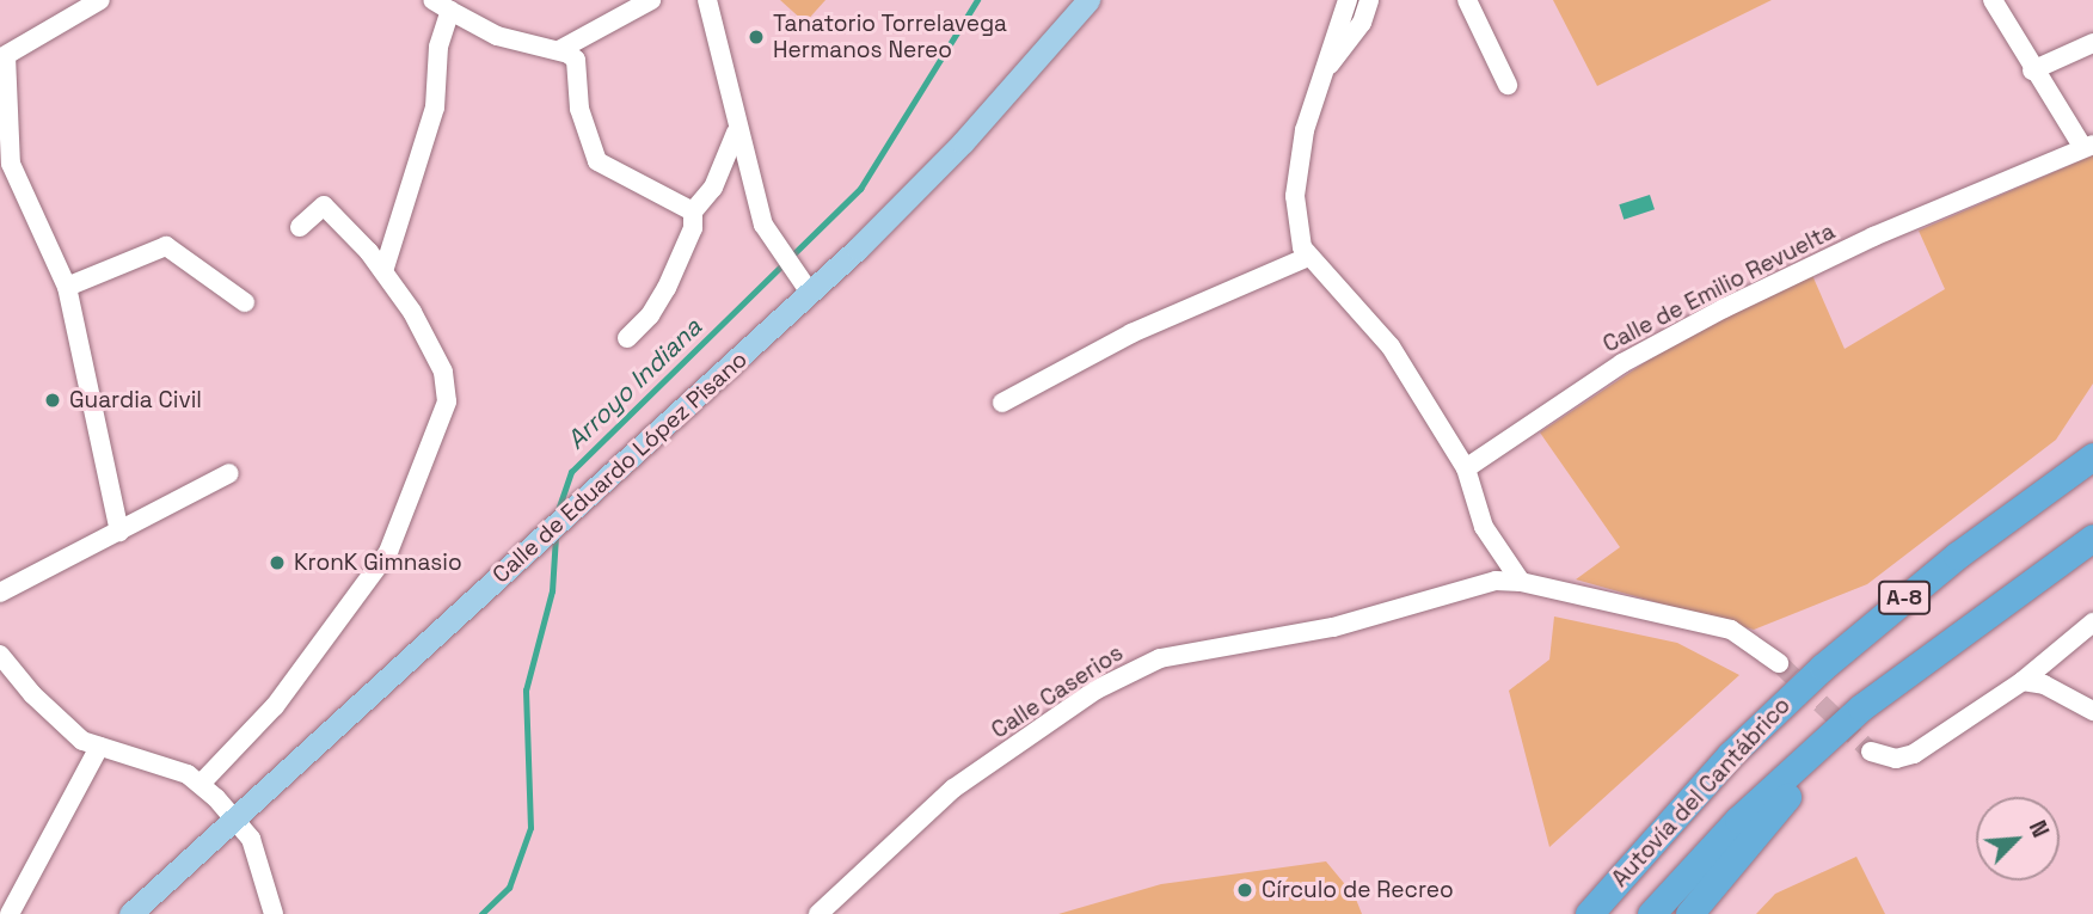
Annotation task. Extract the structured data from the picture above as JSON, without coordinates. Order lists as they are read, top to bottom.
{
  "streets": {
    "highway": ["A-8", "Autovía del Cantábrico"],
    "main road": ["Calle de Eduardo López Pisano"],
    "street": ["Calle de Emilio Revuelta", "Calle Caserios"]
  },
  "water": ["Arroyo Indiana"],
  "places": [
    "Tanatorio Torrelavega Hermanos Nereo",
    "Guardia Civil",
    "KronK Gimnasio",
    "Círculo de Recreo"
  ],
  "north": "top right"
}
